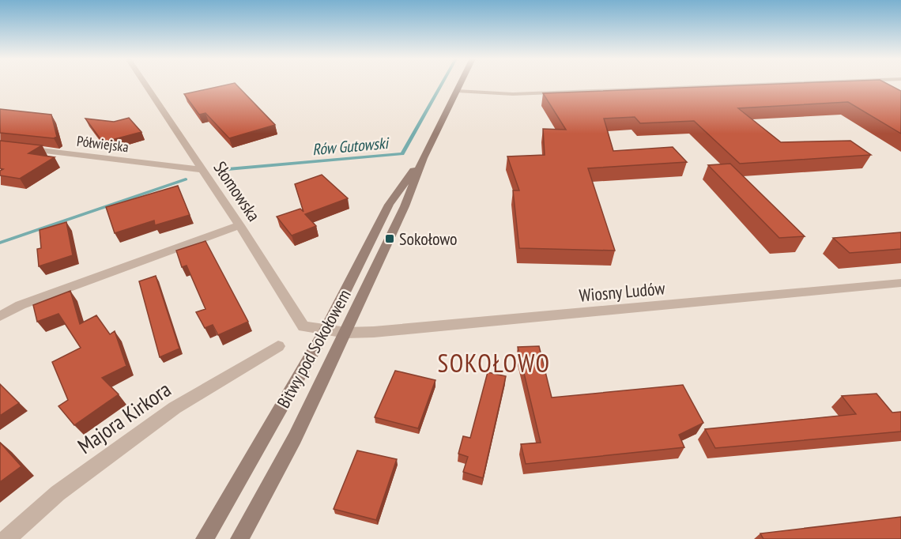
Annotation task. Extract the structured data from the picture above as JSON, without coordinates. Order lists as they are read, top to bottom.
{
  "streets": {
    "street": [
      "Półwiejska",
      "Słomowska",
      "Wiosny Ludów",
      "Bitwy pod Sokołowem",
      "Majora Kirkora"
    ]
  },
  "crossings": [
    ["Półwiejska", "Słomowska"],
    ["Słomowska", "Wiosny Ludów"],
    ["Słomowska", "Bitwy pod Sokołowem"],
    ["Wiosny Ludów", "Bitwy pod Sokołowem"]
  ],
  "districts": ["SOKOŁOWO"],
  "water": ["Rów Gutowski"],
  "places": {
    "transit": ["Sokołowo"]
  }
}
